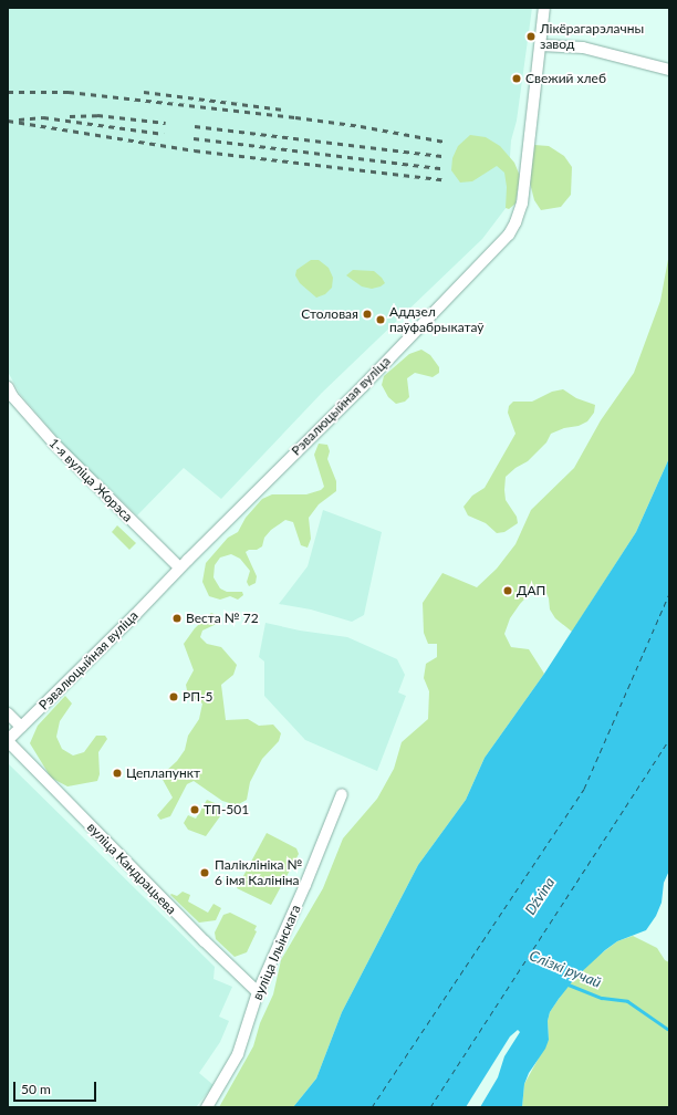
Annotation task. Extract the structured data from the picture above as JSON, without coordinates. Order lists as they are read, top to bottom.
{
  "streets": {
    "street": [
      "Рэвалюцыйная вуліца",
      "1-я вуліца Жорэса",
      "вуліца Кандрацьева",
      "вуліца Ільінскага"
    ]
  },
  "crossings": [
    ["Рэвалюцыйная вуліца", "1-я вуліца Жорэса"],
    ["Рэвалюцыйная вуліца", "вуліца Кандрацьева"],
    ["вуліца Кандрацьева", "вуліца Ільінскага"]
  ],
  "water": ["Dźvina", "Слізкі ручай"],
  "places": [
    "Лікёрагарэлачны завод",
    "Свежий хлеб",
    "Столовая",
    "Аддзел паўфабрыкатаў",
    "ДАП",
    "Веста № 72",
    "РП-5",
    "Цеплапункт",
    "ТП-501",
    "Паліклініка № 6 імя Калініна"
  ],
  "scale_bar": "50 m"
}
